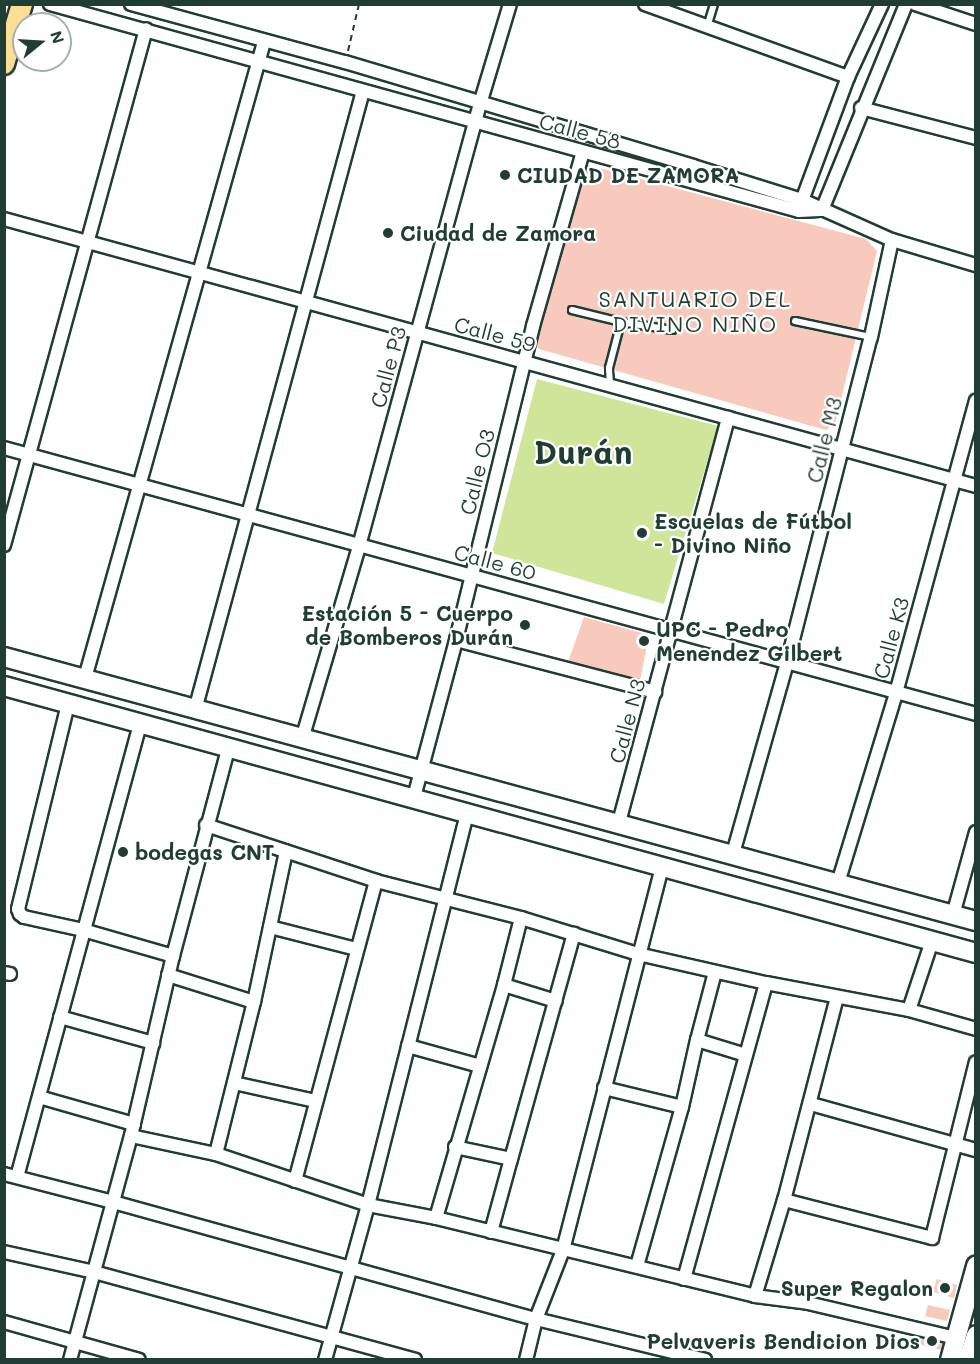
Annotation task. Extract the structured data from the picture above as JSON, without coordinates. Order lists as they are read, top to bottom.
{
  "streets": {
    "street": [
      "Calle 58",
      "Calle 59",
      "Calle P3",
      "Calle M3",
      "Calle O3",
      "Calle 60",
      "Calle K3",
      "Calle N3"
    ]
  },
  "crossings": [
    ["Calle 58", "Calle P3"],
    ["Calle 58", "Calle O3"],
    ["Calle 59", "Calle P3"],
    ["Calle 59", "Calle M3"],
    ["Calle 59", "Calle O3"],
    ["Calle 59", "Calle K3"],
    ["Calle 59", "Calle N3"],
    ["Calle P3", "Calle 60"],
    ["Calle M3", "Calle 60"],
    ["Calle O3", "Calle 60"],
    ["Calle 60", "Calle K3"],
    ["Calle 60", "Calle N3"]
  ],
  "districts": ["SANTUARIO DEL DIVINO NIÑO", "Durán"],
  "places": [
    "CIUDAD DE ZAMORA",
    "Ciudad de Zamora",
    "Escuelas de Fútbol - Divino Niño",
    "Estación 5 - Cuerpo de Bomberos Durán",
    "UPC - Pedro Menendez Gilbert",
    "bodegas CNT",
    "Super Regalon",
    "Pelvaveris Bendicion Dios"
  ],
  "north": "right"
}
